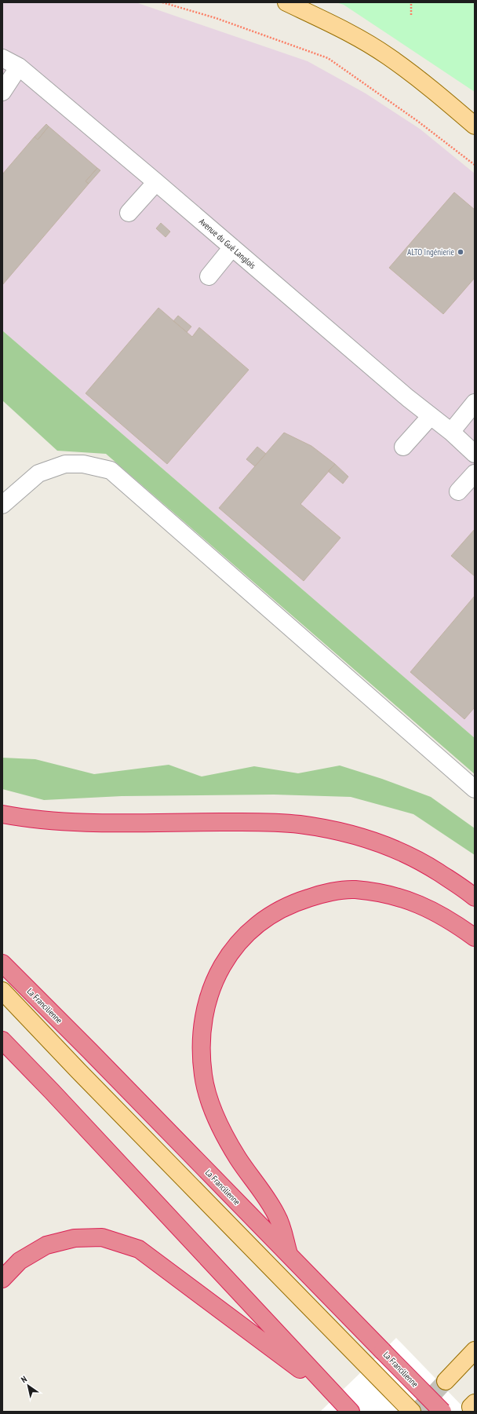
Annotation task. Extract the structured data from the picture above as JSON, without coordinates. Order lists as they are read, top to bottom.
{
  "streets": {
    "highway": ["La Francilienne"],
    "street": ["Avenue du Gué Langlois"]
  },
  "places": ["ALTO Ingénierie"],
  "north": "top left"
}
